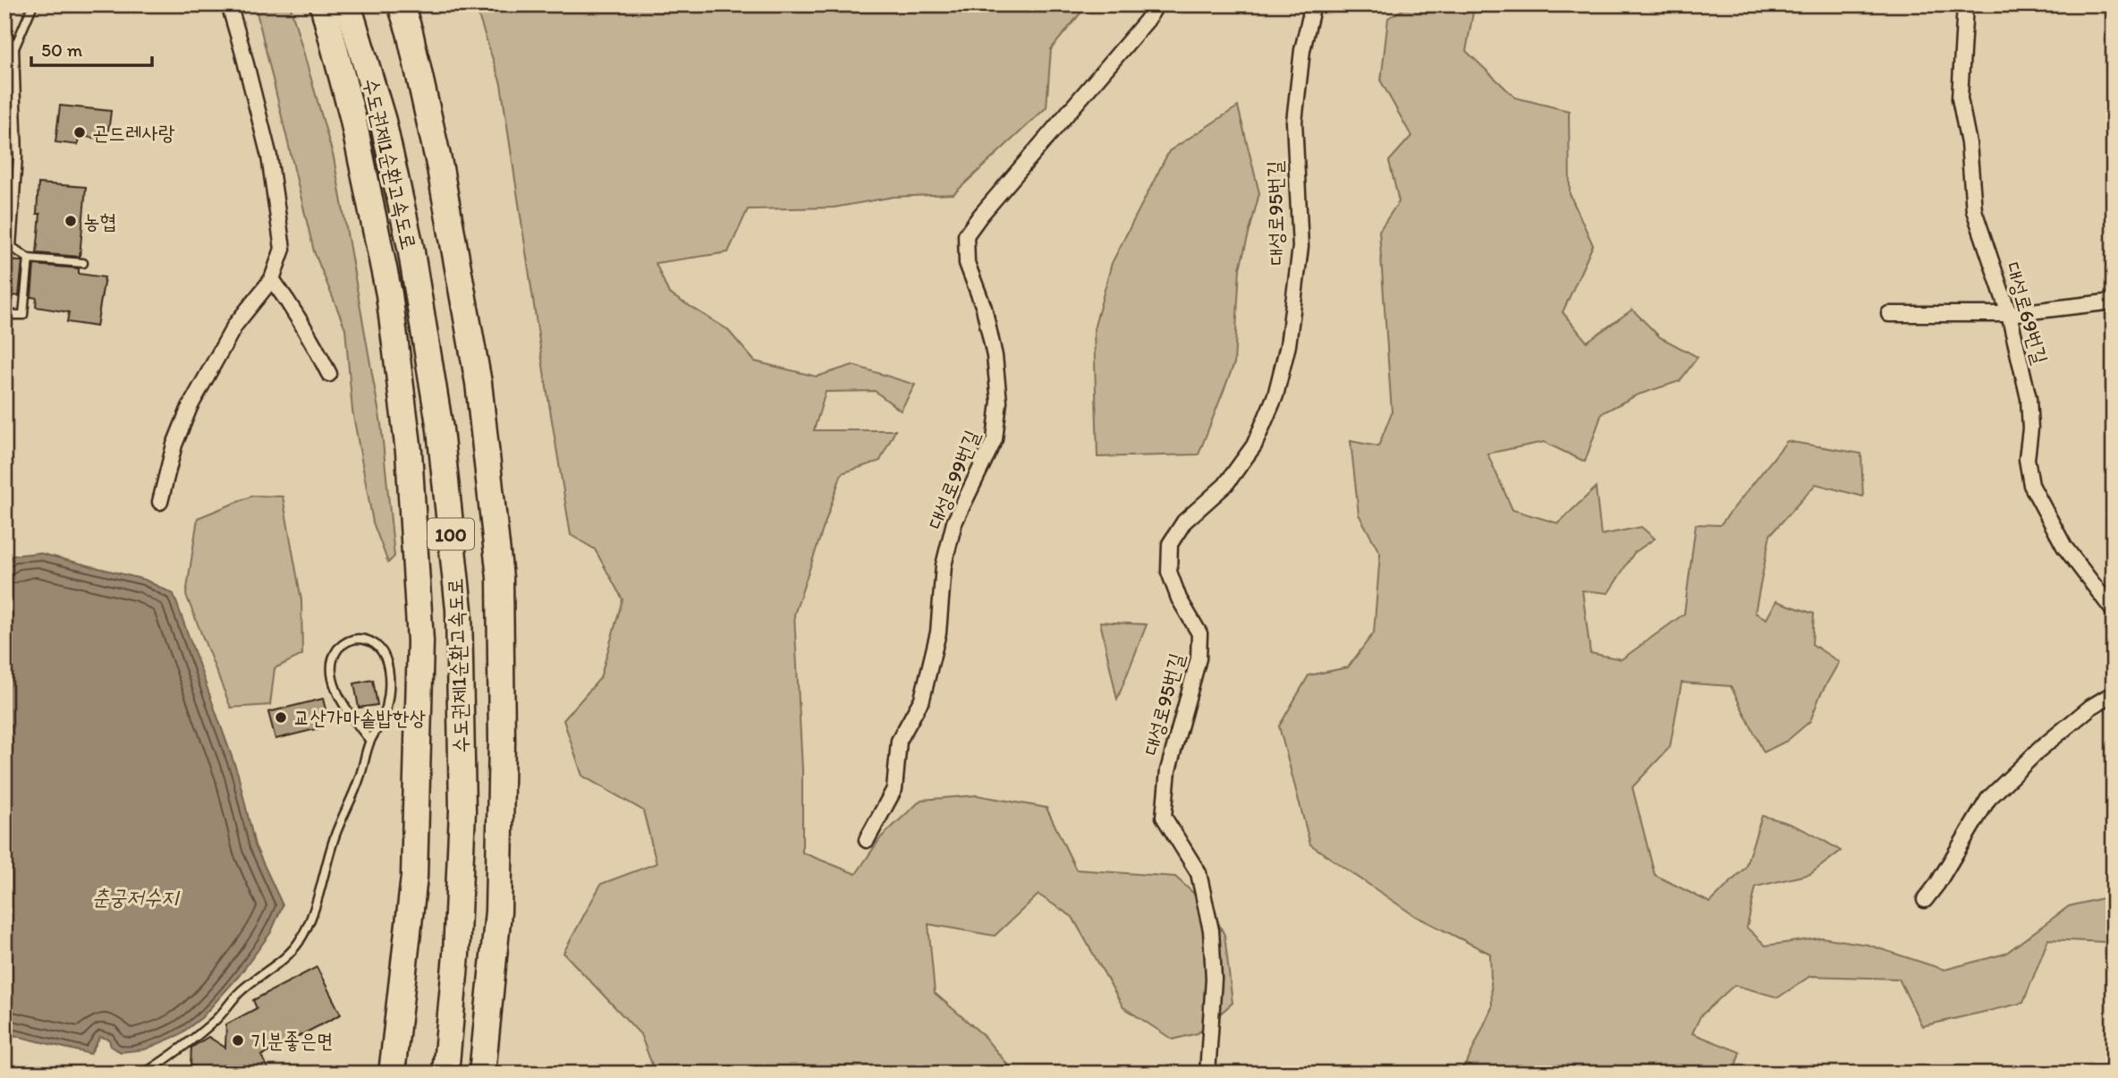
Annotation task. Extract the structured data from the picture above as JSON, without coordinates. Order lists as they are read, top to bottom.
{
  "streets": {
    "highway": ["수도권제1순환고속도로", "100"],
    "street": ["대성로95번길", "대성로69번길", "대성로99번길"]
  },
  "water": ["춘궁저수지"],
  "places": [
    "곤드레사랑",
    "농협",
    "교산가마솥밥한상",
    "기분좋은면"
  ],
  "scale_bar": "50 m"
}
